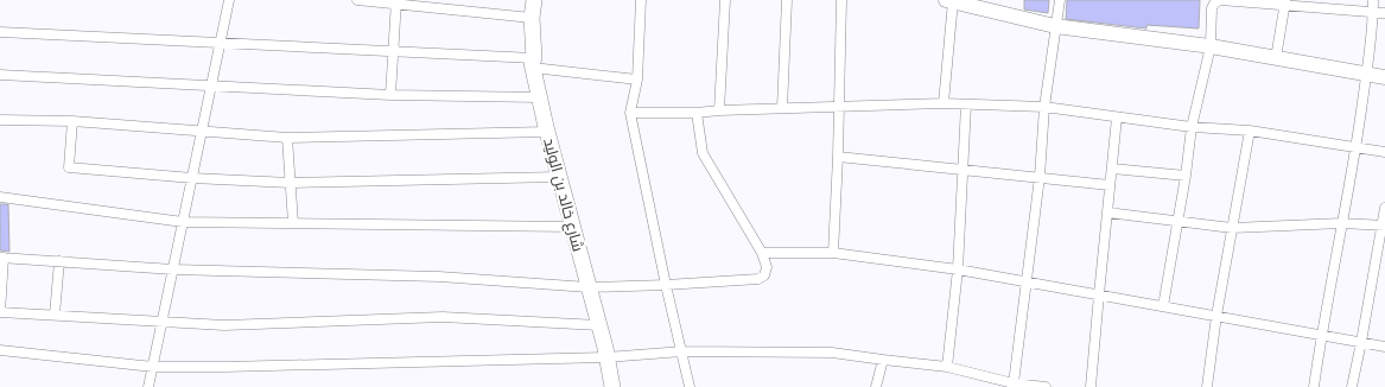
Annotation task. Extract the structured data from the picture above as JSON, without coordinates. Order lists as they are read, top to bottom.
{
  "streets": {
    "main road": ["شارع خالد بن الوليد"]
  }
}
